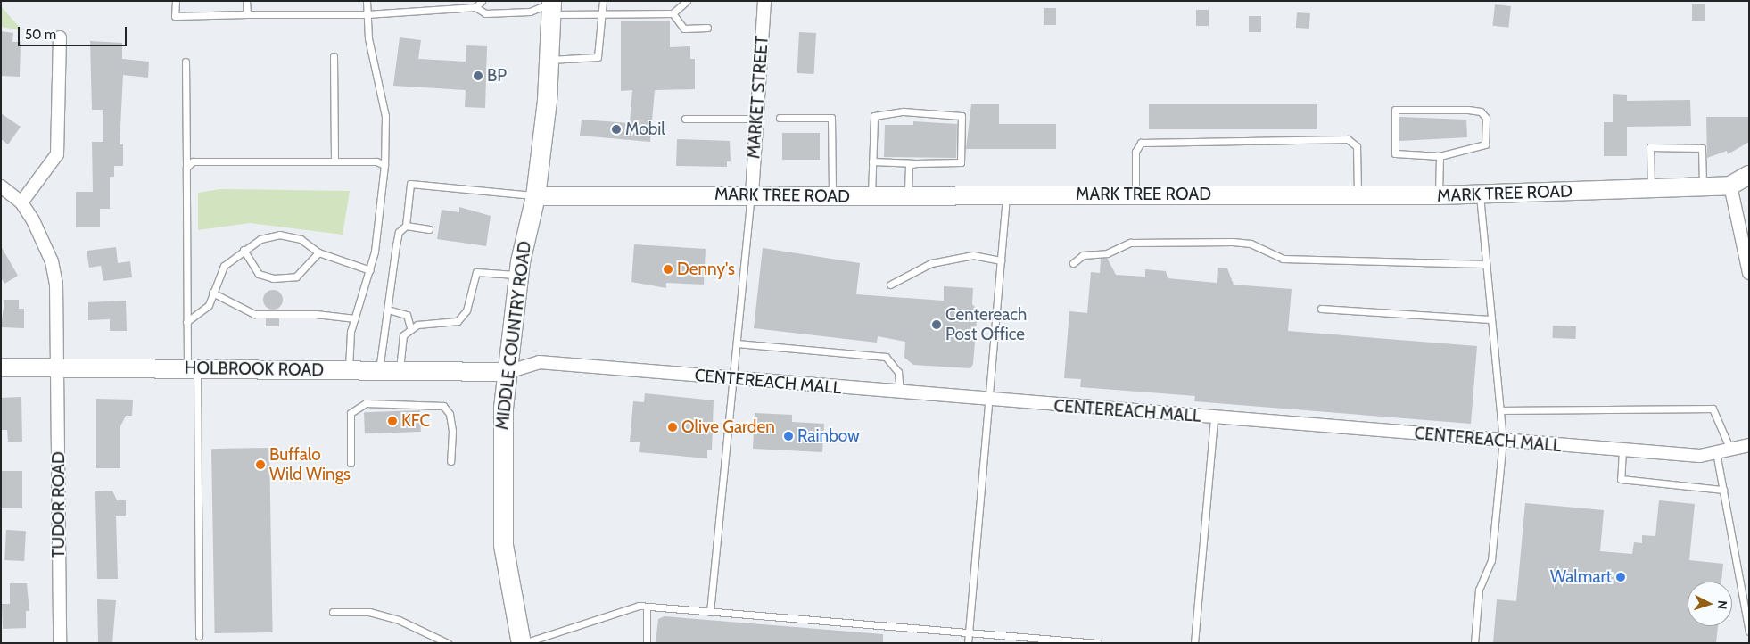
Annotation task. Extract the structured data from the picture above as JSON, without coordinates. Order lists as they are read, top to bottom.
{
  "streets": {
    "main road": ["MIDDLE COUNTRY ROAD"],
    "street": [
      "MARKET STREET",
      "MARK TREE ROAD",
      "HOLBROOK ROAD",
      "CENTEREACH MALL",
      "TUDOR ROAD"
    ]
  },
  "crossings": [
    ["MARKET STREET", "MARK TREE ROAD"],
    ["MARK TREE ROAD", "MIDDLE COUNTRY ROAD"],
    ["MIDDLE COUNTRY ROAD", "HOLBROOK ROAD"],
    ["MIDDLE COUNTRY ROAD", "CENTEREACH MALL"],
    ["HOLBROOK ROAD", "CENTEREACH MALL"],
    ["HOLBROOK ROAD", "TUDOR ROAD"]
  ],
  "places": [
    "BP",
    "Mobil",
    "Denny's",
    "Centereach Post Office",
    "KFC",
    "Olive Garden",
    "Rainbow",
    "Buffalo Wild Wings",
    "Walmart"
  ],
  "scale_bar": "50 m",
  "north": "right"
}
